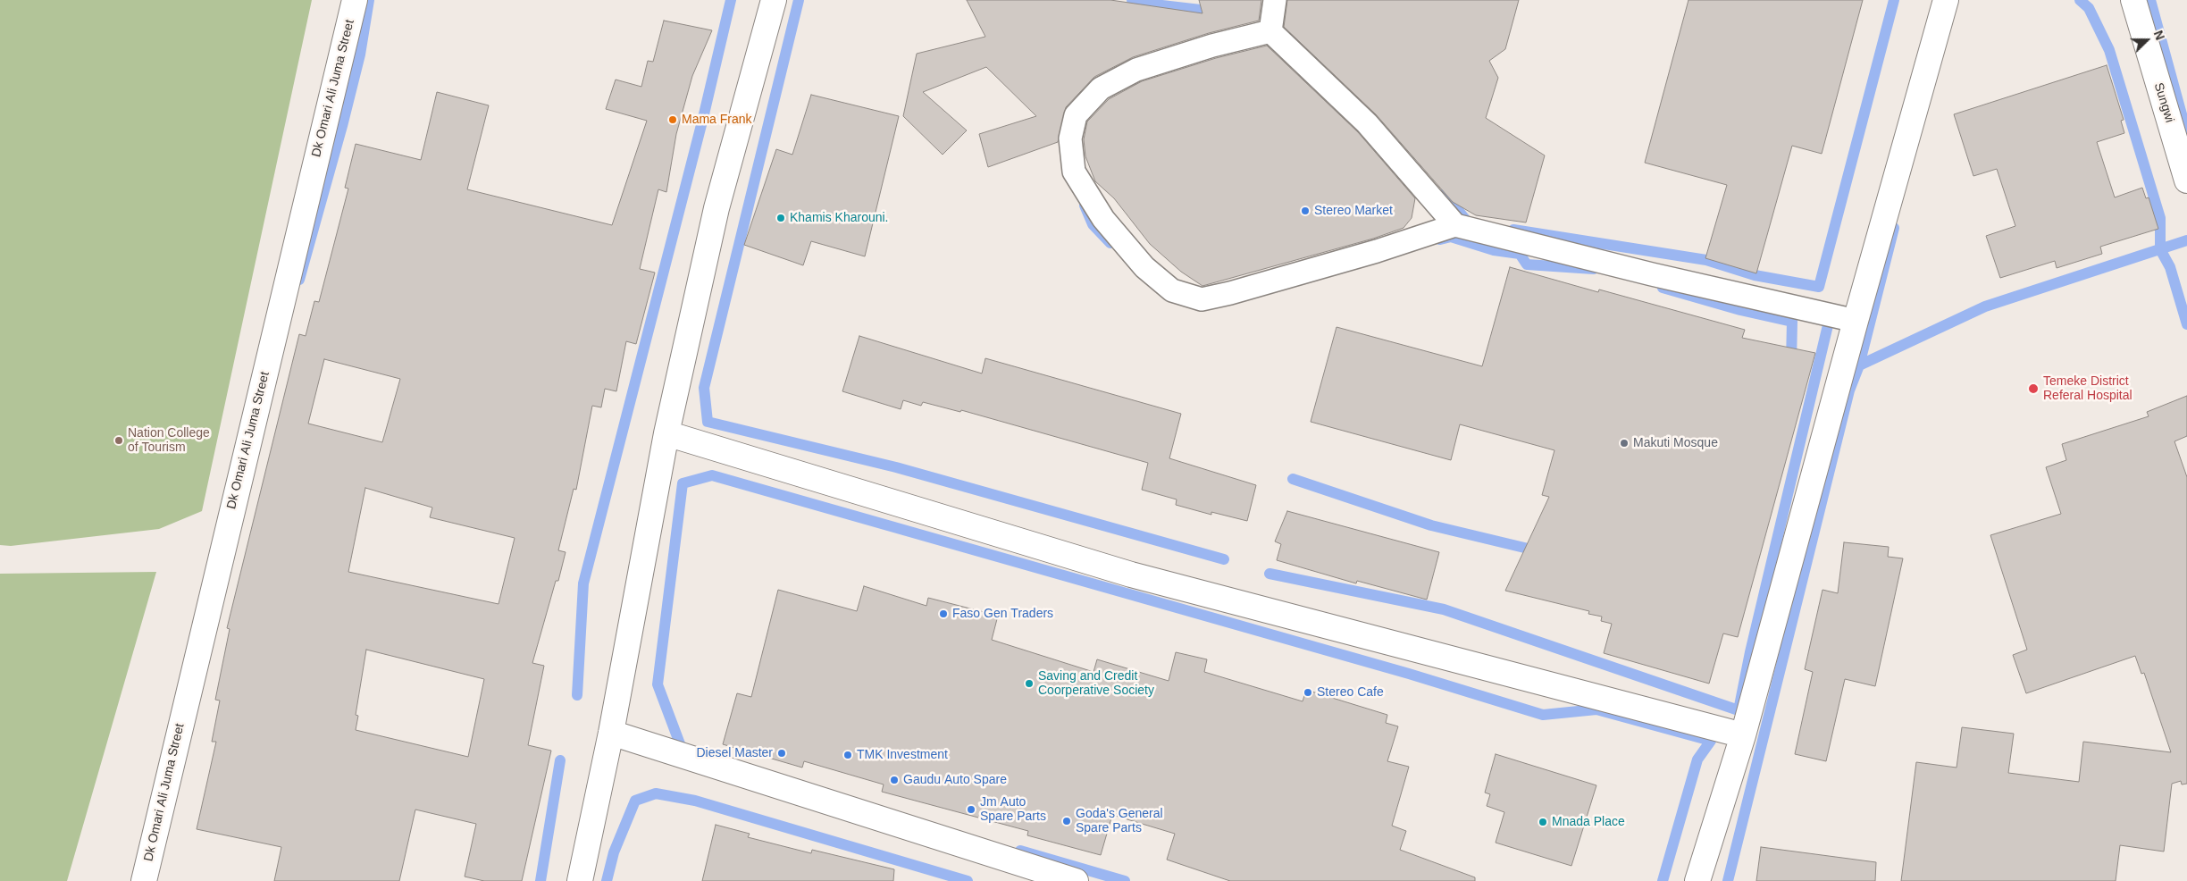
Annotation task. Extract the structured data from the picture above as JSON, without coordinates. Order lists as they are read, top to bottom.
{
  "streets": {
    "street": ["Dk Omari Ali Juma Street", "Sungwi"]
  },
  "places": [
    "Mama Frank",
    "Stereo Market",
    "Khamis Kharouni.",
    "Temeke District Referal Hospital",
    "Nation College of Tourism",
    "Makuti Mosque",
    "Faso Gen Traders",
    "Saving and Credit Coorperative Society",
    "Stereo Cafe",
    "Diesel Master",
    "TMK Investment",
    "Gaudu Auto Spare",
    "Jm Auto Spare Parts",
    "Goda's General Spare Parts",
    "Mnada Place"
  ],
  "north": "right"
}
